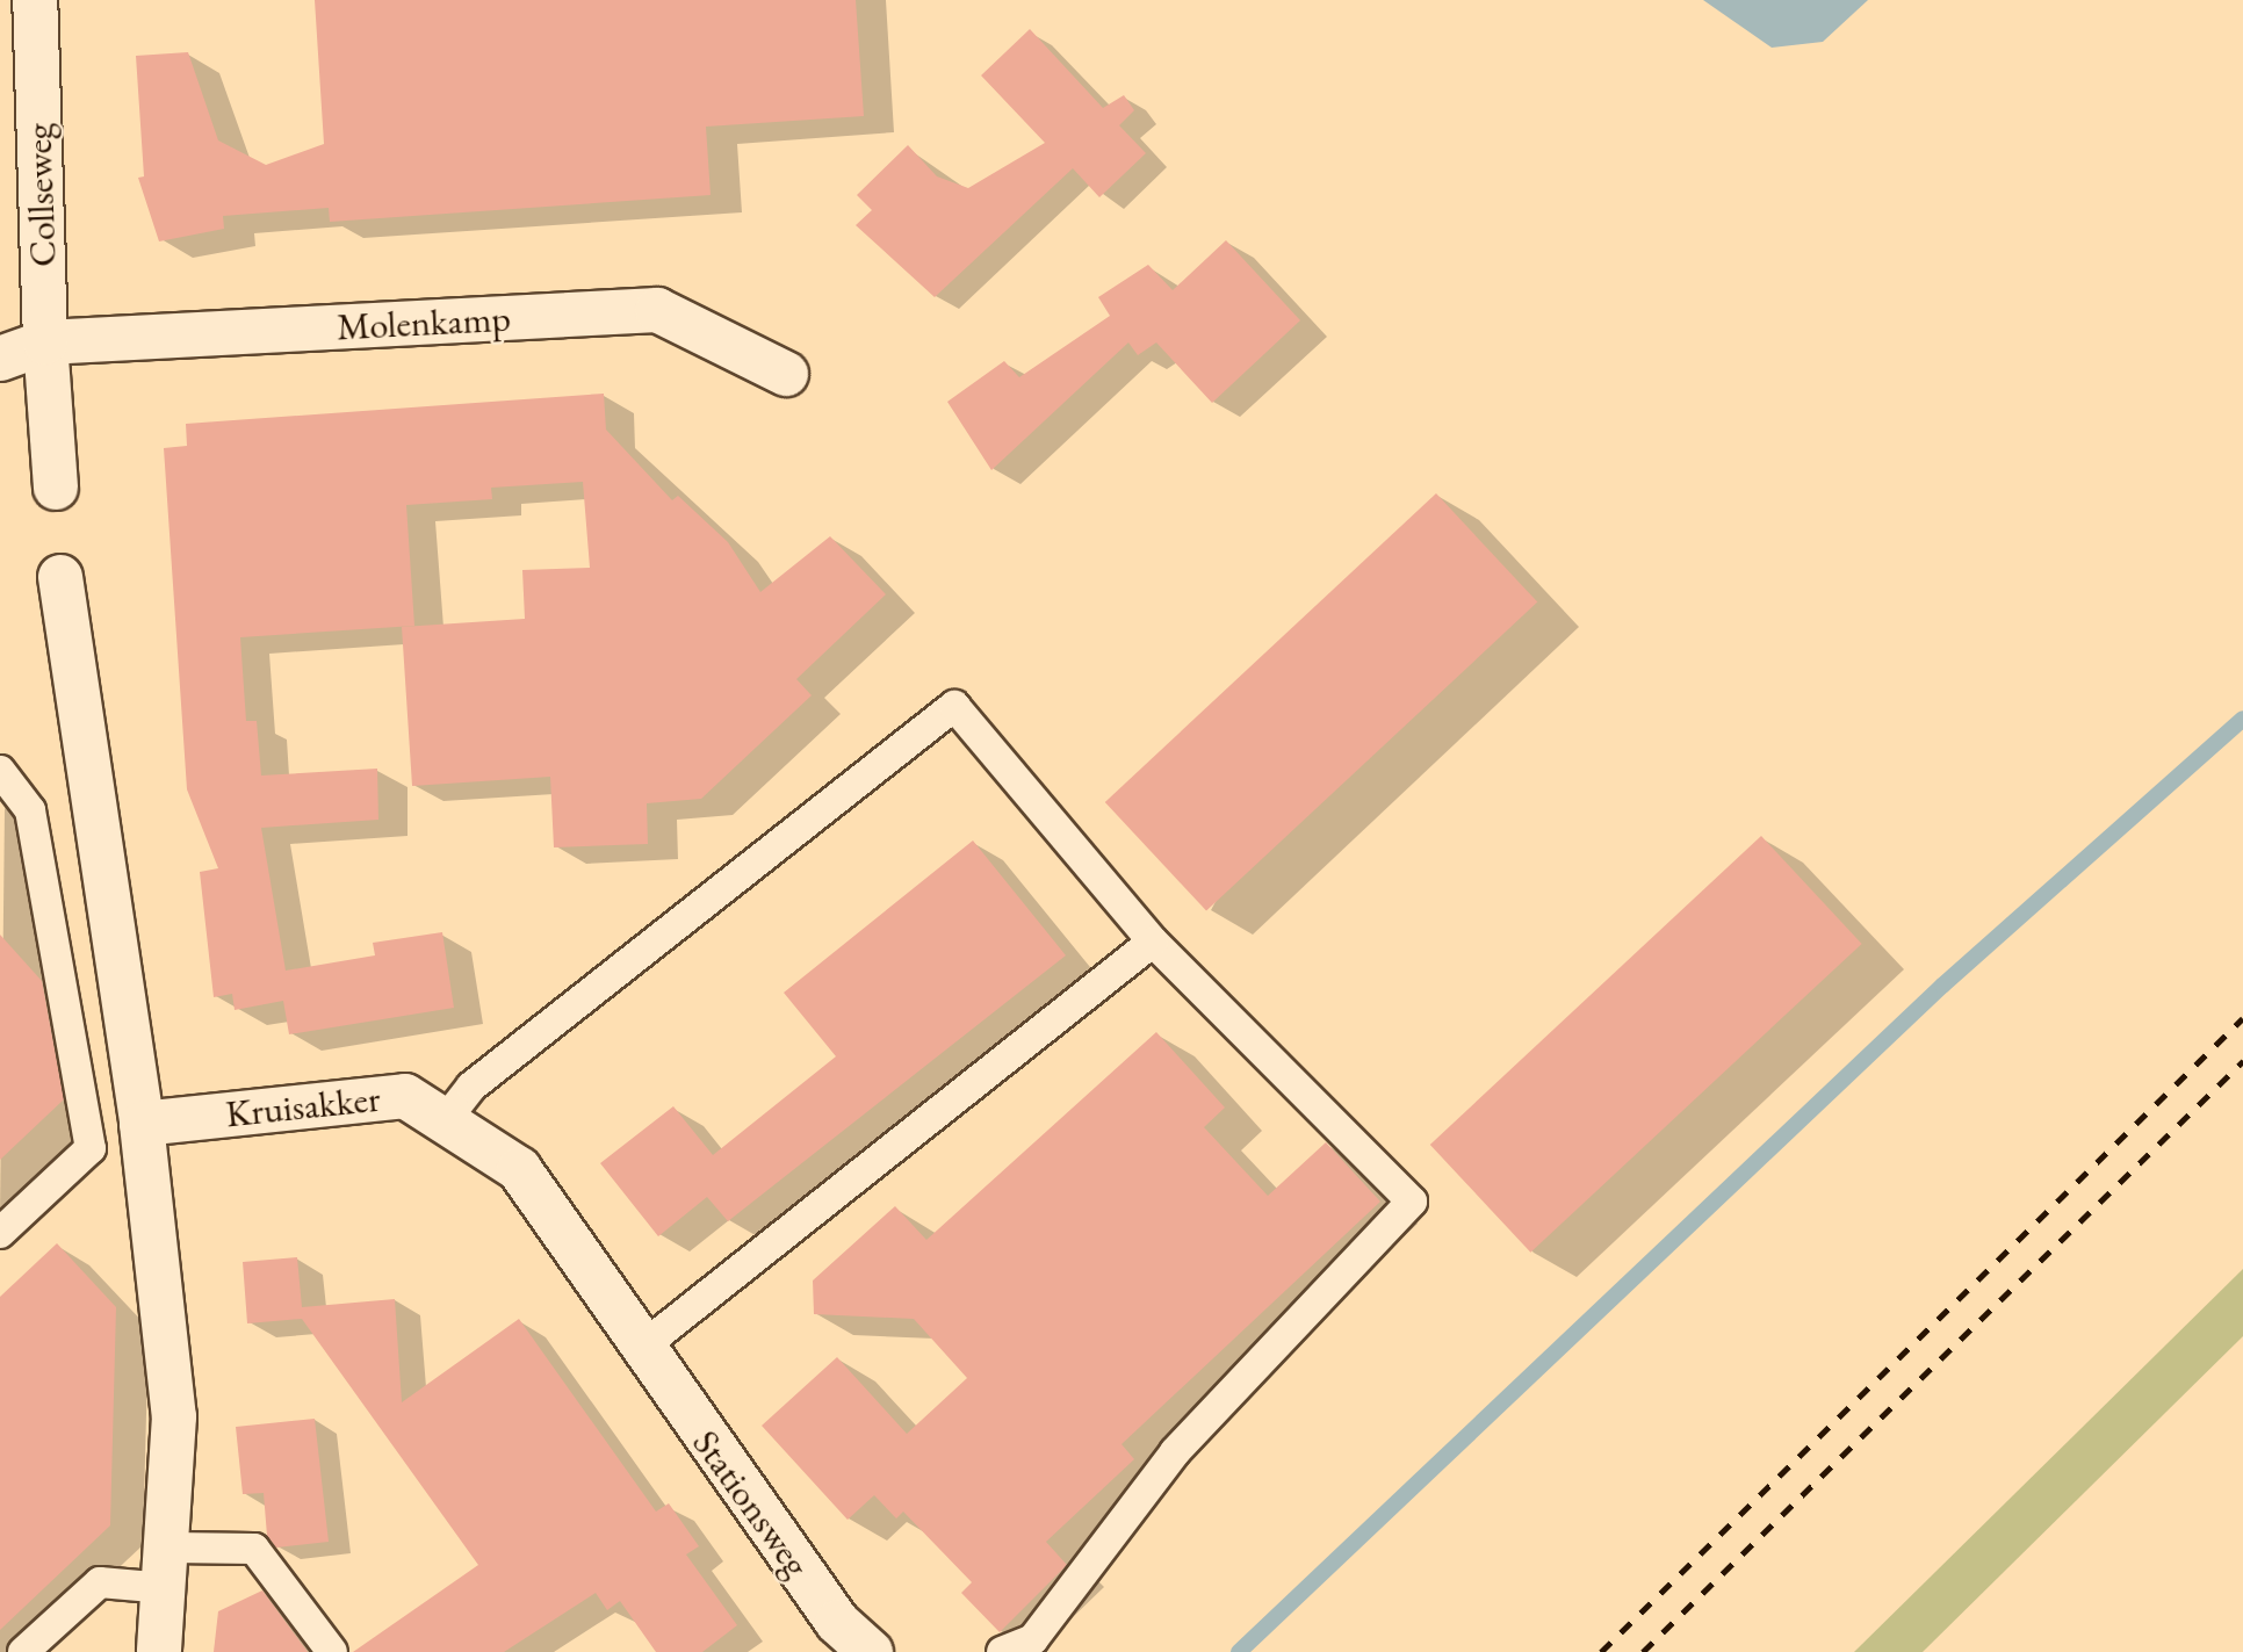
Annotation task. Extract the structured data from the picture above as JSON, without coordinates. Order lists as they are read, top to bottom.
{
  "streets": {
    "street": [
      "Collseweg",
      "Molenkamp",
      "Kruisakker",
      "Stationsweg"
    ]
  },
  "crossings": [
    ["Collseweg", "Molenkamp"],
    ["Kruisakker", "Stationsweg"]
  ]
}
